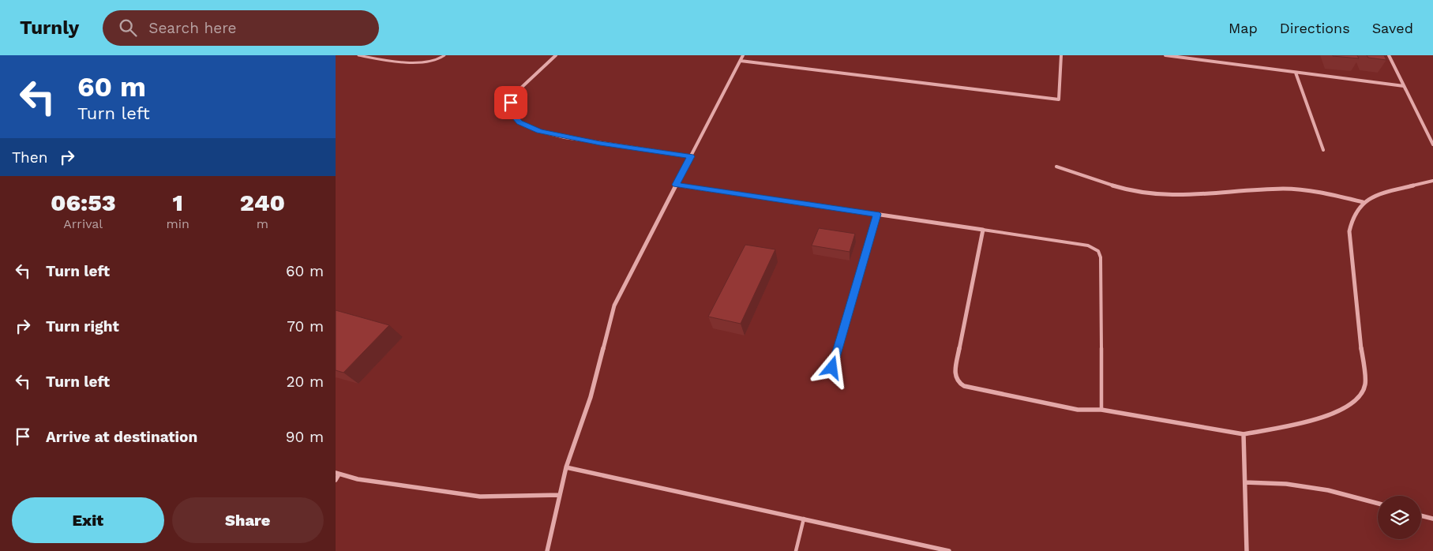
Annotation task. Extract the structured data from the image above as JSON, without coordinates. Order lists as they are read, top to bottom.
{
  "page": {
    "header": "Turnly",
    "search": "Search here",
    "nav": ["Map", "Directions", "Saved"],
    "turn": ["60 m", "Turn left"],
    "then": "Then",
    "eta": [
      "06:53",
      "Arrival",
      "1",
      "min",
      "240",
      "m"
    ],
    "list": [
      {
        "name": "Turn left",
        "value": "60 m"
      },
      {
        "name": "Turn right",
        "value": "70 m"
      },
      {
        "name": "Turn left",
        "value": "20 m"
      },
      {
        "name": "Arrive at destination",
        "value": "90 m"
      }
    ],
    "buttons": ["Exit", "Share"]
  }
}
